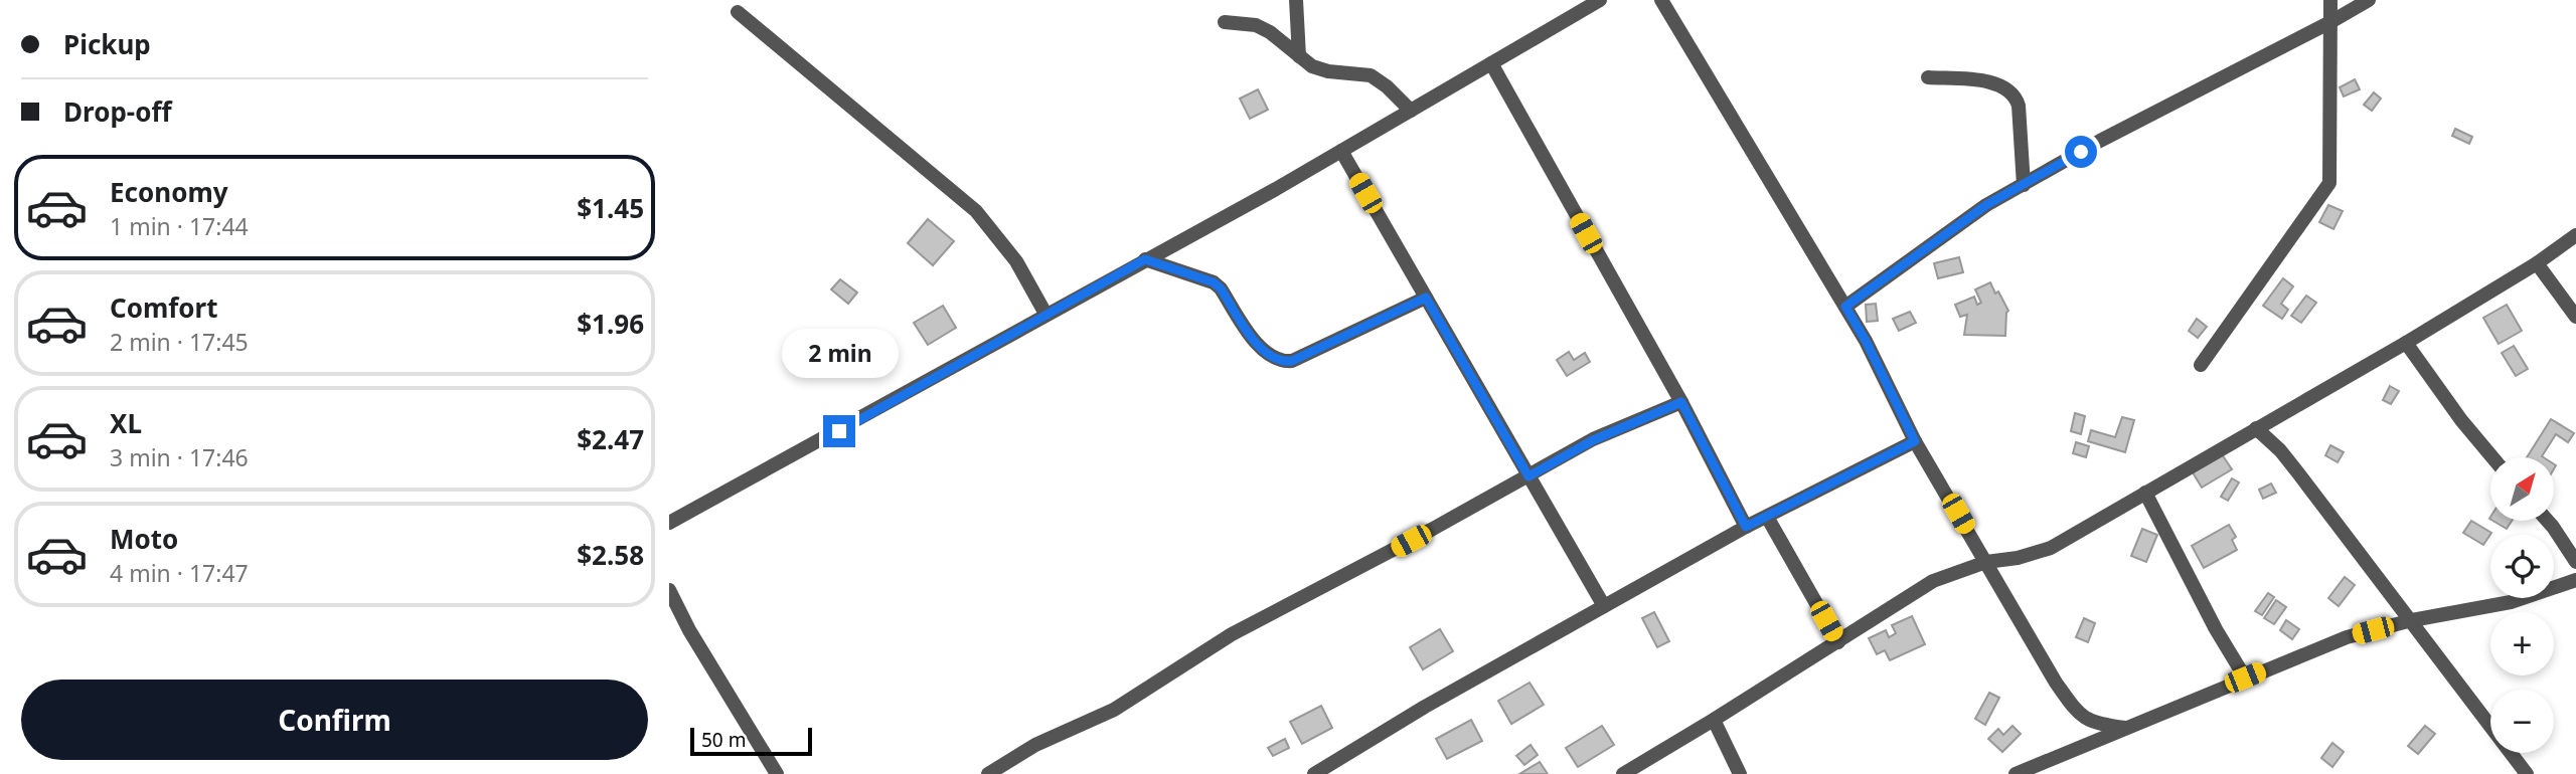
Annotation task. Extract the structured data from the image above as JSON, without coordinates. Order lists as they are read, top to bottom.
{
  "scale_bar": "50 m",
  "north": "top right",
  "page": {
    "banner": ["Pickup", "Drop-off"],
    "list": [
      {
        "name": "Economy",
        "note": "1 min · 17:44",
        "value": "$1.45"
      },
      {
        "name": "Comfort",
        "note": "2 min · 17:45",
        "value": "$1.96"
      },
      {
        "name": "XL",
        "note": "3 min · 17:46",
        "value": "$2.47"
      },
      {
        "name": "Moto",
        "note": "4 min · 17:47",
        "value": "$2.58"
      }
    ],
    "bubble": "2 min",
    "map_buttons": ["+", "−"],
    "buttons": "Confirm",
    "scale": "50 m"
  }
}
